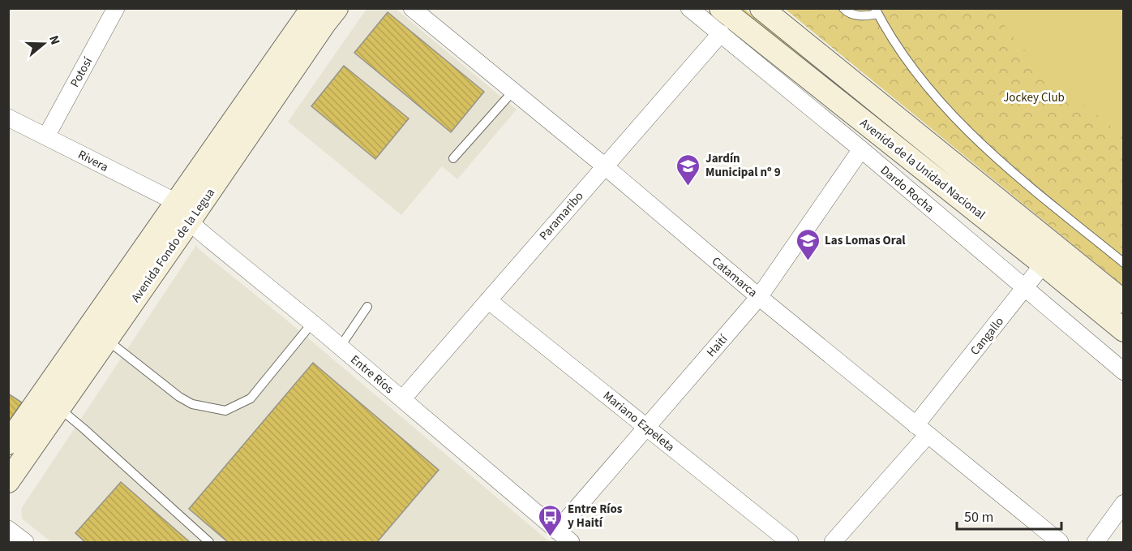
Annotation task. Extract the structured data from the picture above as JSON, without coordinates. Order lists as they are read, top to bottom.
{
  "streets": {
    "main road": ["Avenida de la Unidad Nacional", "Avenida Fondo de la Legua"],
    "street": [
      "Potosí",
      "Rivera",
      "Dardo Rocha",
      "Paramaribo",
      "Catamarca",
      "Cangallo",
      "Haití",
      "Entre Ríos",
      "Mariano Ezpeleta"
    ]
  },
  "crossings": [
    ["Potosí", "Rivera"],
    ["Rivera", "Avenida Fondo de la Legua"],
    ["Rivera", "Entre Ríos"],
    ["Avenida de la Unidad Nacional", "Cangallo"],
    ["Dardo Rocha", "Paramaribo"],
    ["Dardo Rocha", "Cangallo"],
    ["Dardo Rocha", "Haití"],
    ["Paramaribo", "Catamarca"],
    ["Paramaribo", "Entre Ríos"],
    ["Paramaribo", "Mariano Ezpeleta"],
    ["Avenida Fondo de la Legua", "Entre Ríos"],
    ["Catamarca", "Cangallo"],
    ["Catamarca", "Haití"],
    ["Haití", "Entre Ríos"],
    ["Haití", "Mariano Ezpeleta"]
  ],
  "parks": ["Jockey Club"],
  "places": {
    "school or university": ["Jardín Municipal nº 9", "Las Lomas Oral"],
    "bus stop": ["Entre Ríos y Haití"]
  },
  "scale_bar": "50 m",
  "north": "right"
}
